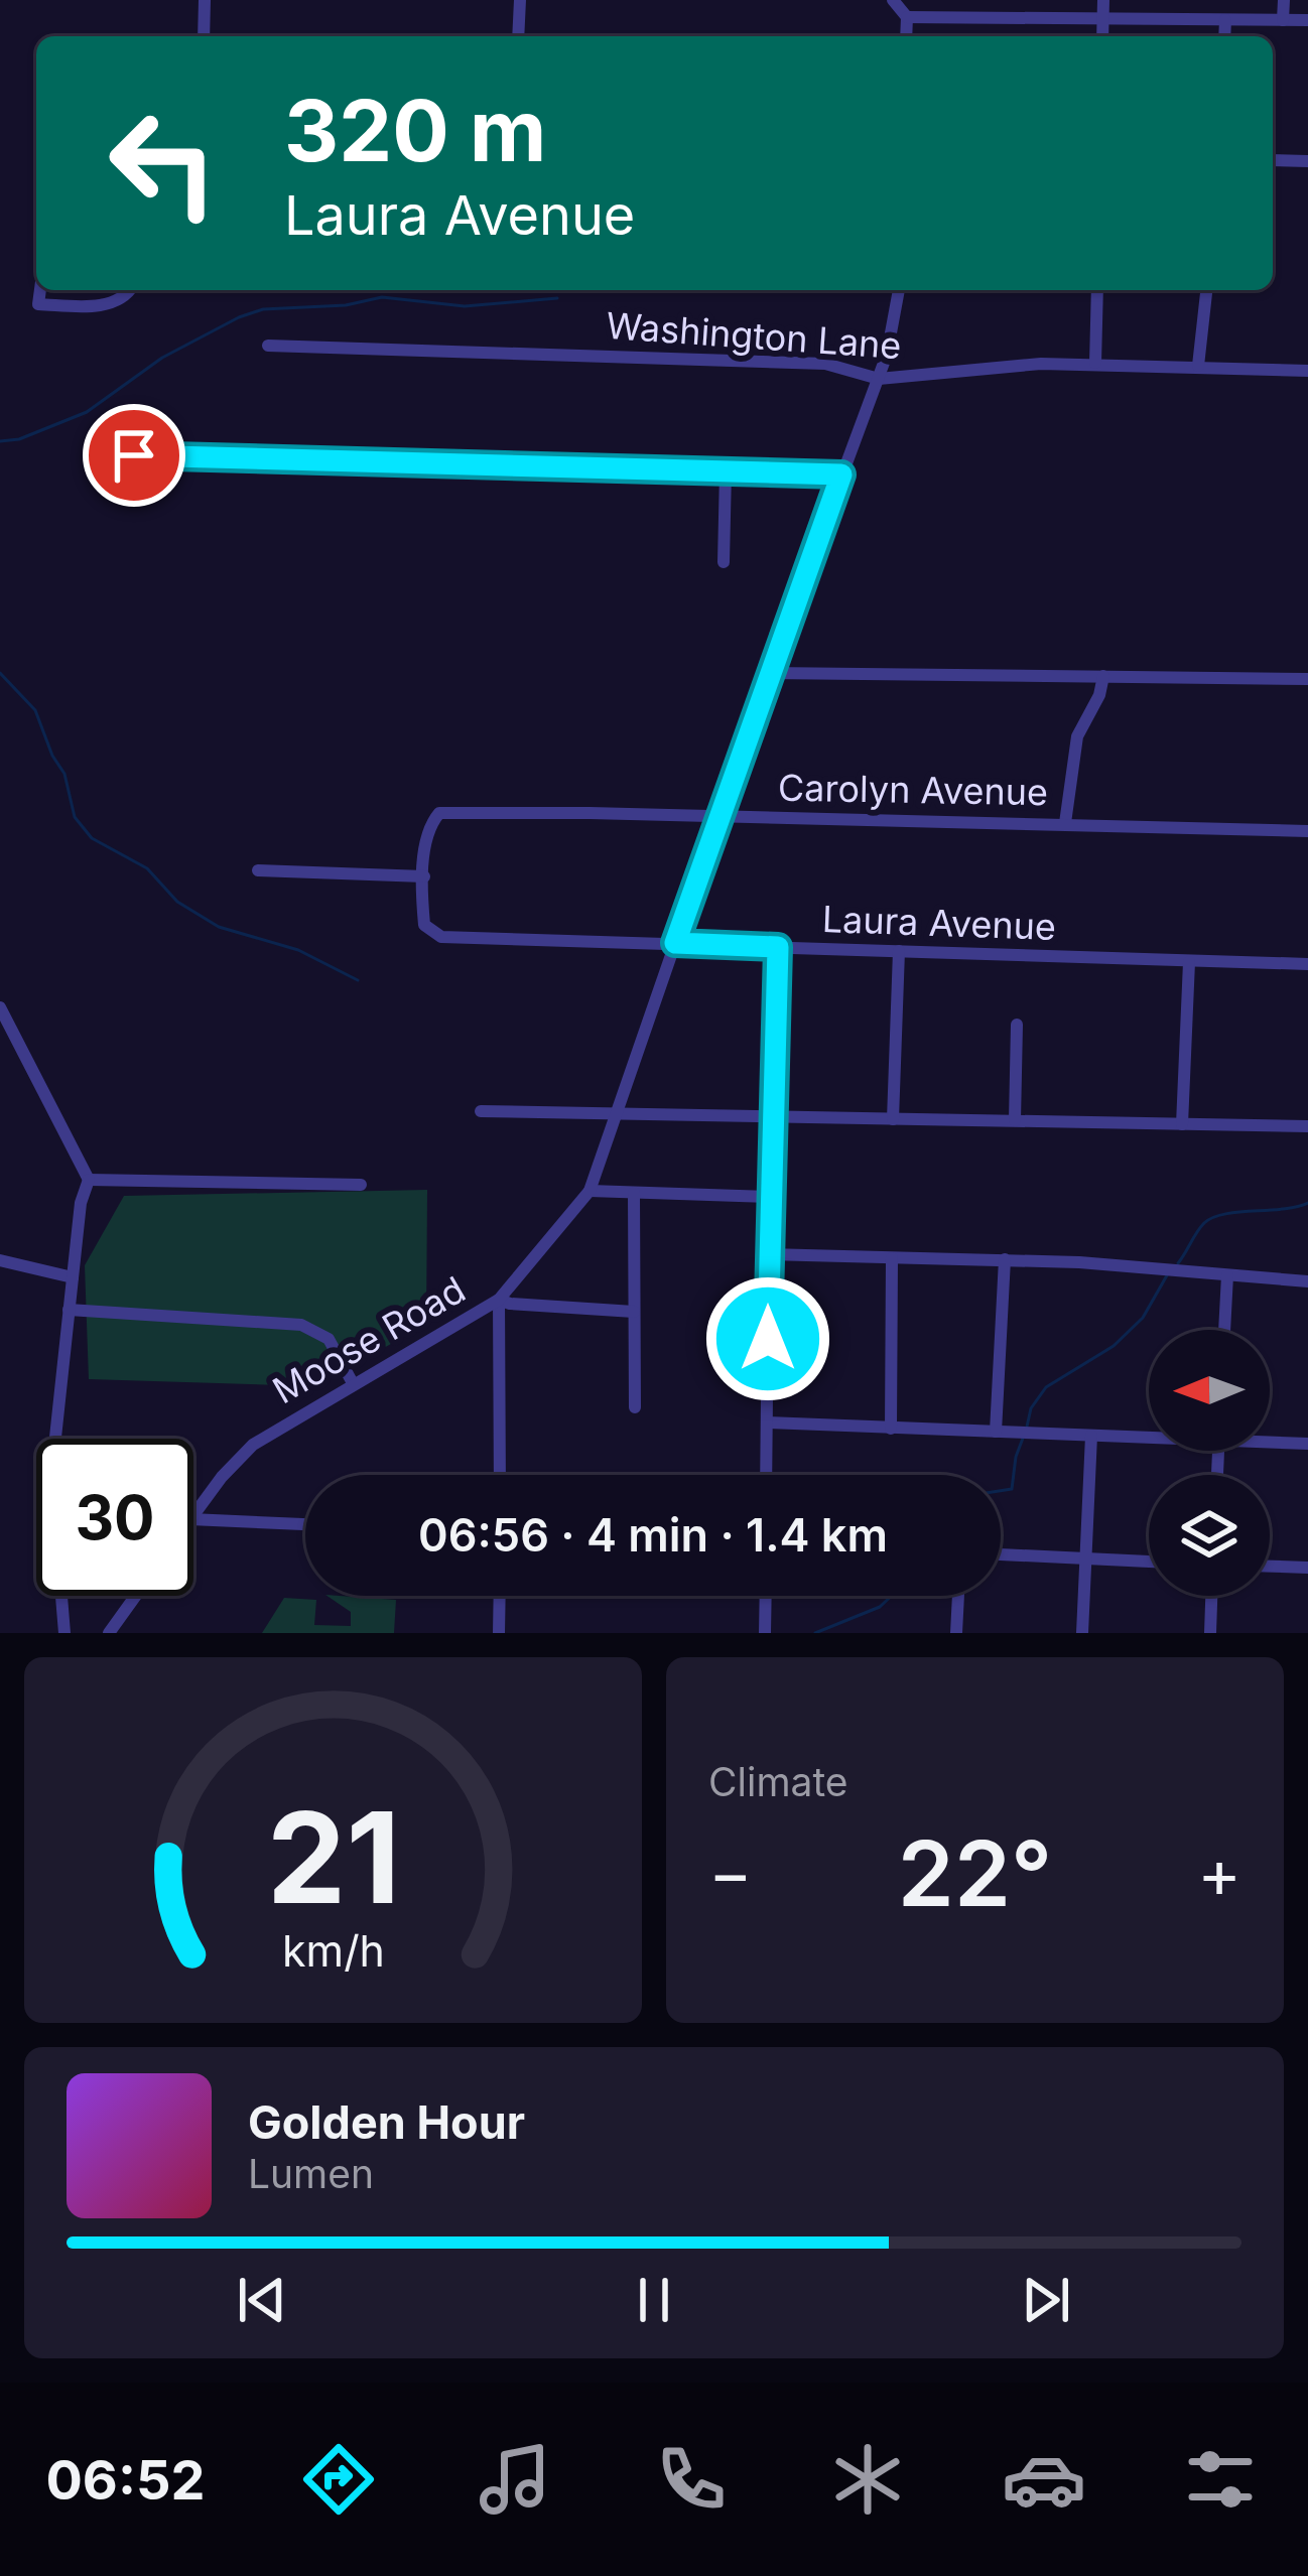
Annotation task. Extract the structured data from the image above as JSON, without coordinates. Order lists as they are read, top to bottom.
{
  "streets": {
    "street": [
      "Washington Lane",
      "Carolyn Avenue",
      "Laura Avenue",
      "Moose Road"
    ]
  },
  "crossings": [
    ["Washington Lane", "Moose Road"],
    ["Carolyn Avenue", "Laura Avenue"],
    ["Carolyn Avenue", "Moose Road"],
    ["Laura Avenue", "Moose Road"]
  ],
  "north": "left",
  "page": {
    "turn": ["320 m", "Laura Avenue"],
    "limit": "30",
    "trip": "06:56 · 4 min · 1.4 km",
    "tile": "Climate",
    "heat": ["−", "22°", "+"],
    "song": ["Golden Hour", "Lumen"],
    "tabs": "06:52",
    "gauge": ["21", "km/h"]
  }
}
